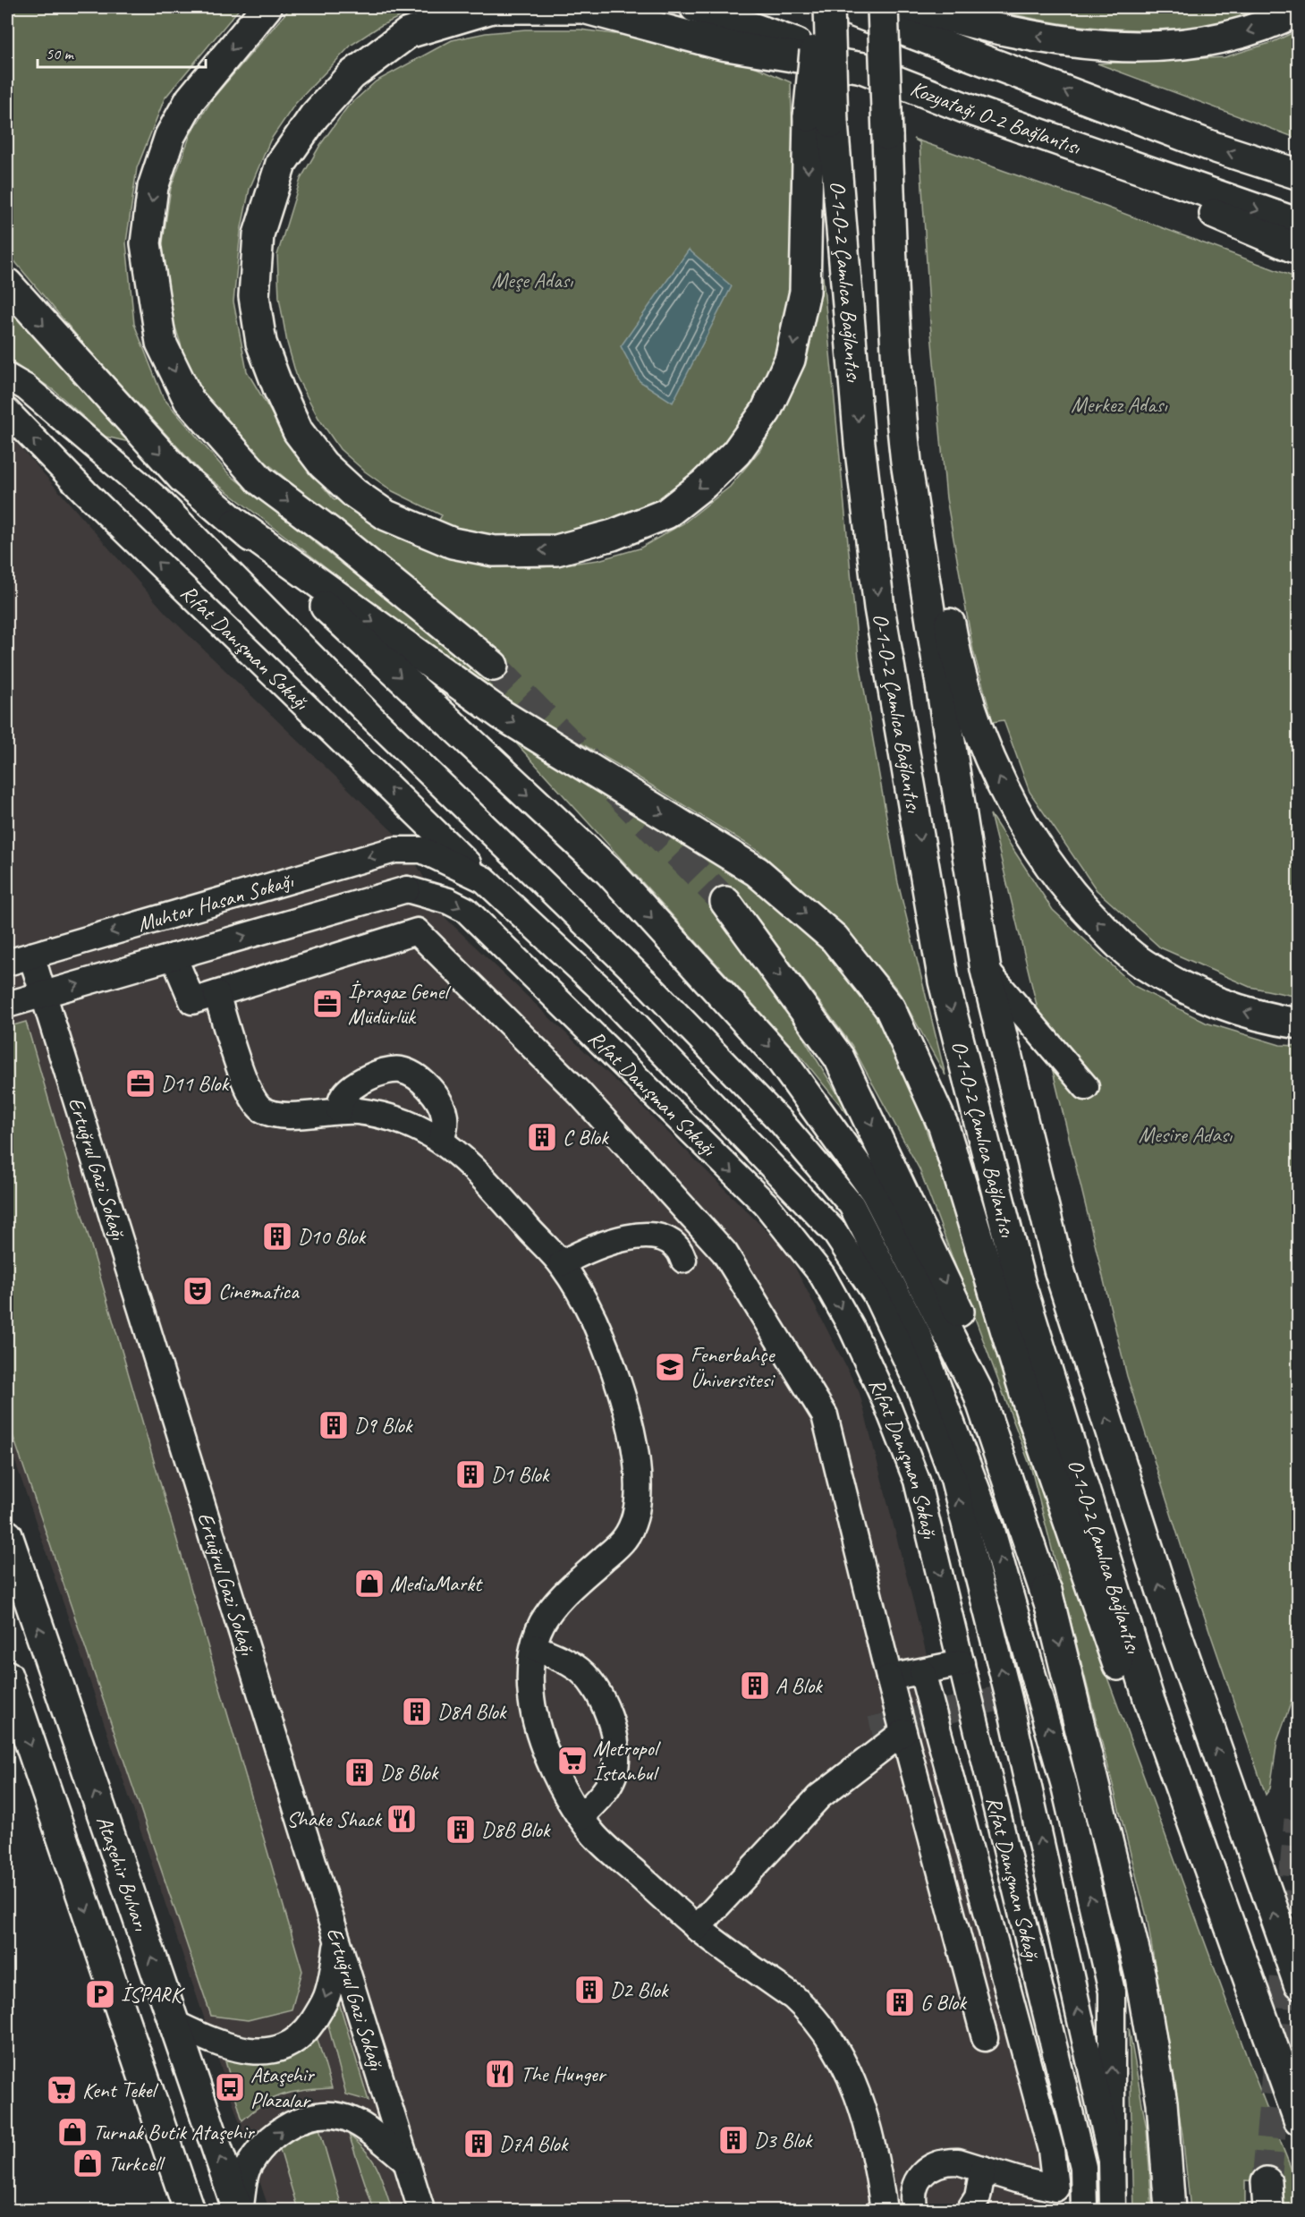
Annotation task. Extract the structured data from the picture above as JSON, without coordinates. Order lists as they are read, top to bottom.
{
  "streets": {
    "main road": ["Kozyatağı O-2 Bağlantısı", "O-1-O-2 Çamlıca Bağlantısı", "Ataşehir Bulvarı"],
    "street": ["Rıfat Danışman Sokağı", "Muhtar Hasan Sokağı", "Ertuğrul Gazi Sokağı"]
  },
  "crossings": [
    ["Rıfat Danışman Sokağı", "Muhtar Hasan Sokağı"],
    ["Muhtar Hasan Sokağı", "Ertuğrul Gazi Sokağı"]
  ],
  "parks": ["Meşe Adası", "Merkez Adası", "Mesire Adası"],
  "places": {
    "office": ["İpragaz Genel Müdürlük", "D11 Blok"],
    "building": [
      "C Blok",
      "D10 Blok",
      "D9 Blok",
      "D1 Blok",
      "A Blok",
      "D8A Blok",
      "D8 Blok",
      "D8B Blok",
      "D2 Blok",
      "G Blok",
      "D3 Blok",
      "D7A Blok"
    ],
    "theatre": ["Cinematica"],
    "school or university": ["Fenerbahçe Üniversitesi"],
    "shop": ["MediaMarkt", "Turnak Butik Ataşehir", "Turkcell"],
    "supermarket": ["Metropol İstanbul", "Kent Tekel"],
    "restaurant": ["Shake Shack", "The Hunger"],
    "parking": ["İSPARK"],
    "bus stop": ["Ataşehir Plazalar"]
  },
  "scale_bar": "50 m"
}
